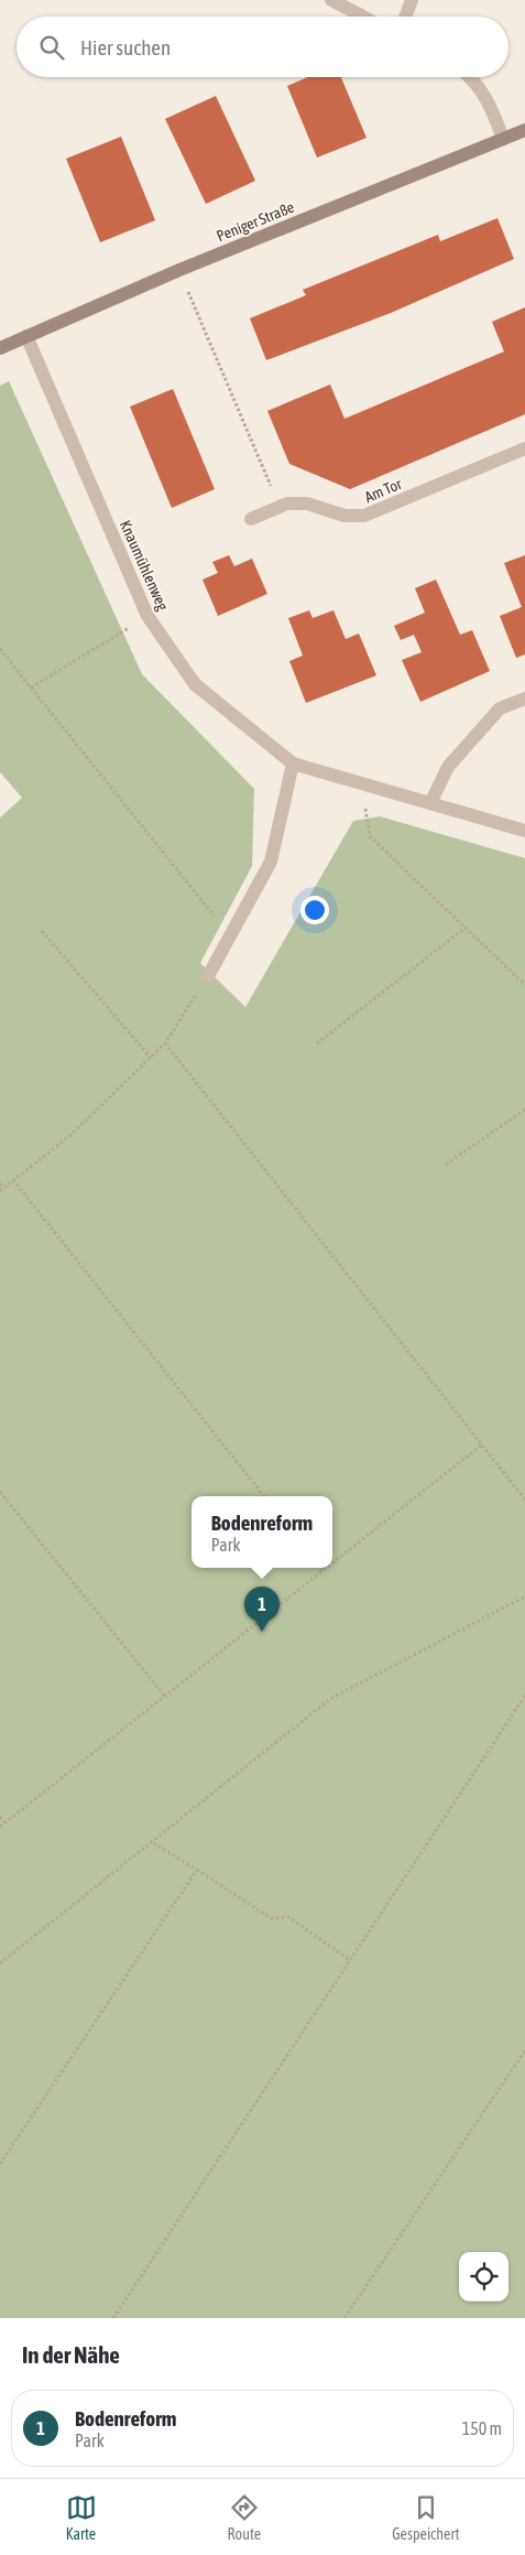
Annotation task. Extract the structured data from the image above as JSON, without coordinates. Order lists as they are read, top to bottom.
{
  "streets": {
    "street": ["Peniger Straße", "Am Tor", "Knaumühlenweg"]
  },
  "crossings": [
    ["Peniger Straße", "Knaumühlenweg"]
  ],
  "page": {
    "search": "Hier suchen",
    "popup": ["Bodenreform", "Park"],
    "pins": "1",
    "heading": "In der Nähe",
    "list": [
      {
        "mark": "1",
        "name": "Bodenreform",
        "note": "Park",
        "value": "150 m"
      }
    ],
    "nav": ["Karte", "Route", "Gespeichert"]
  }
}
